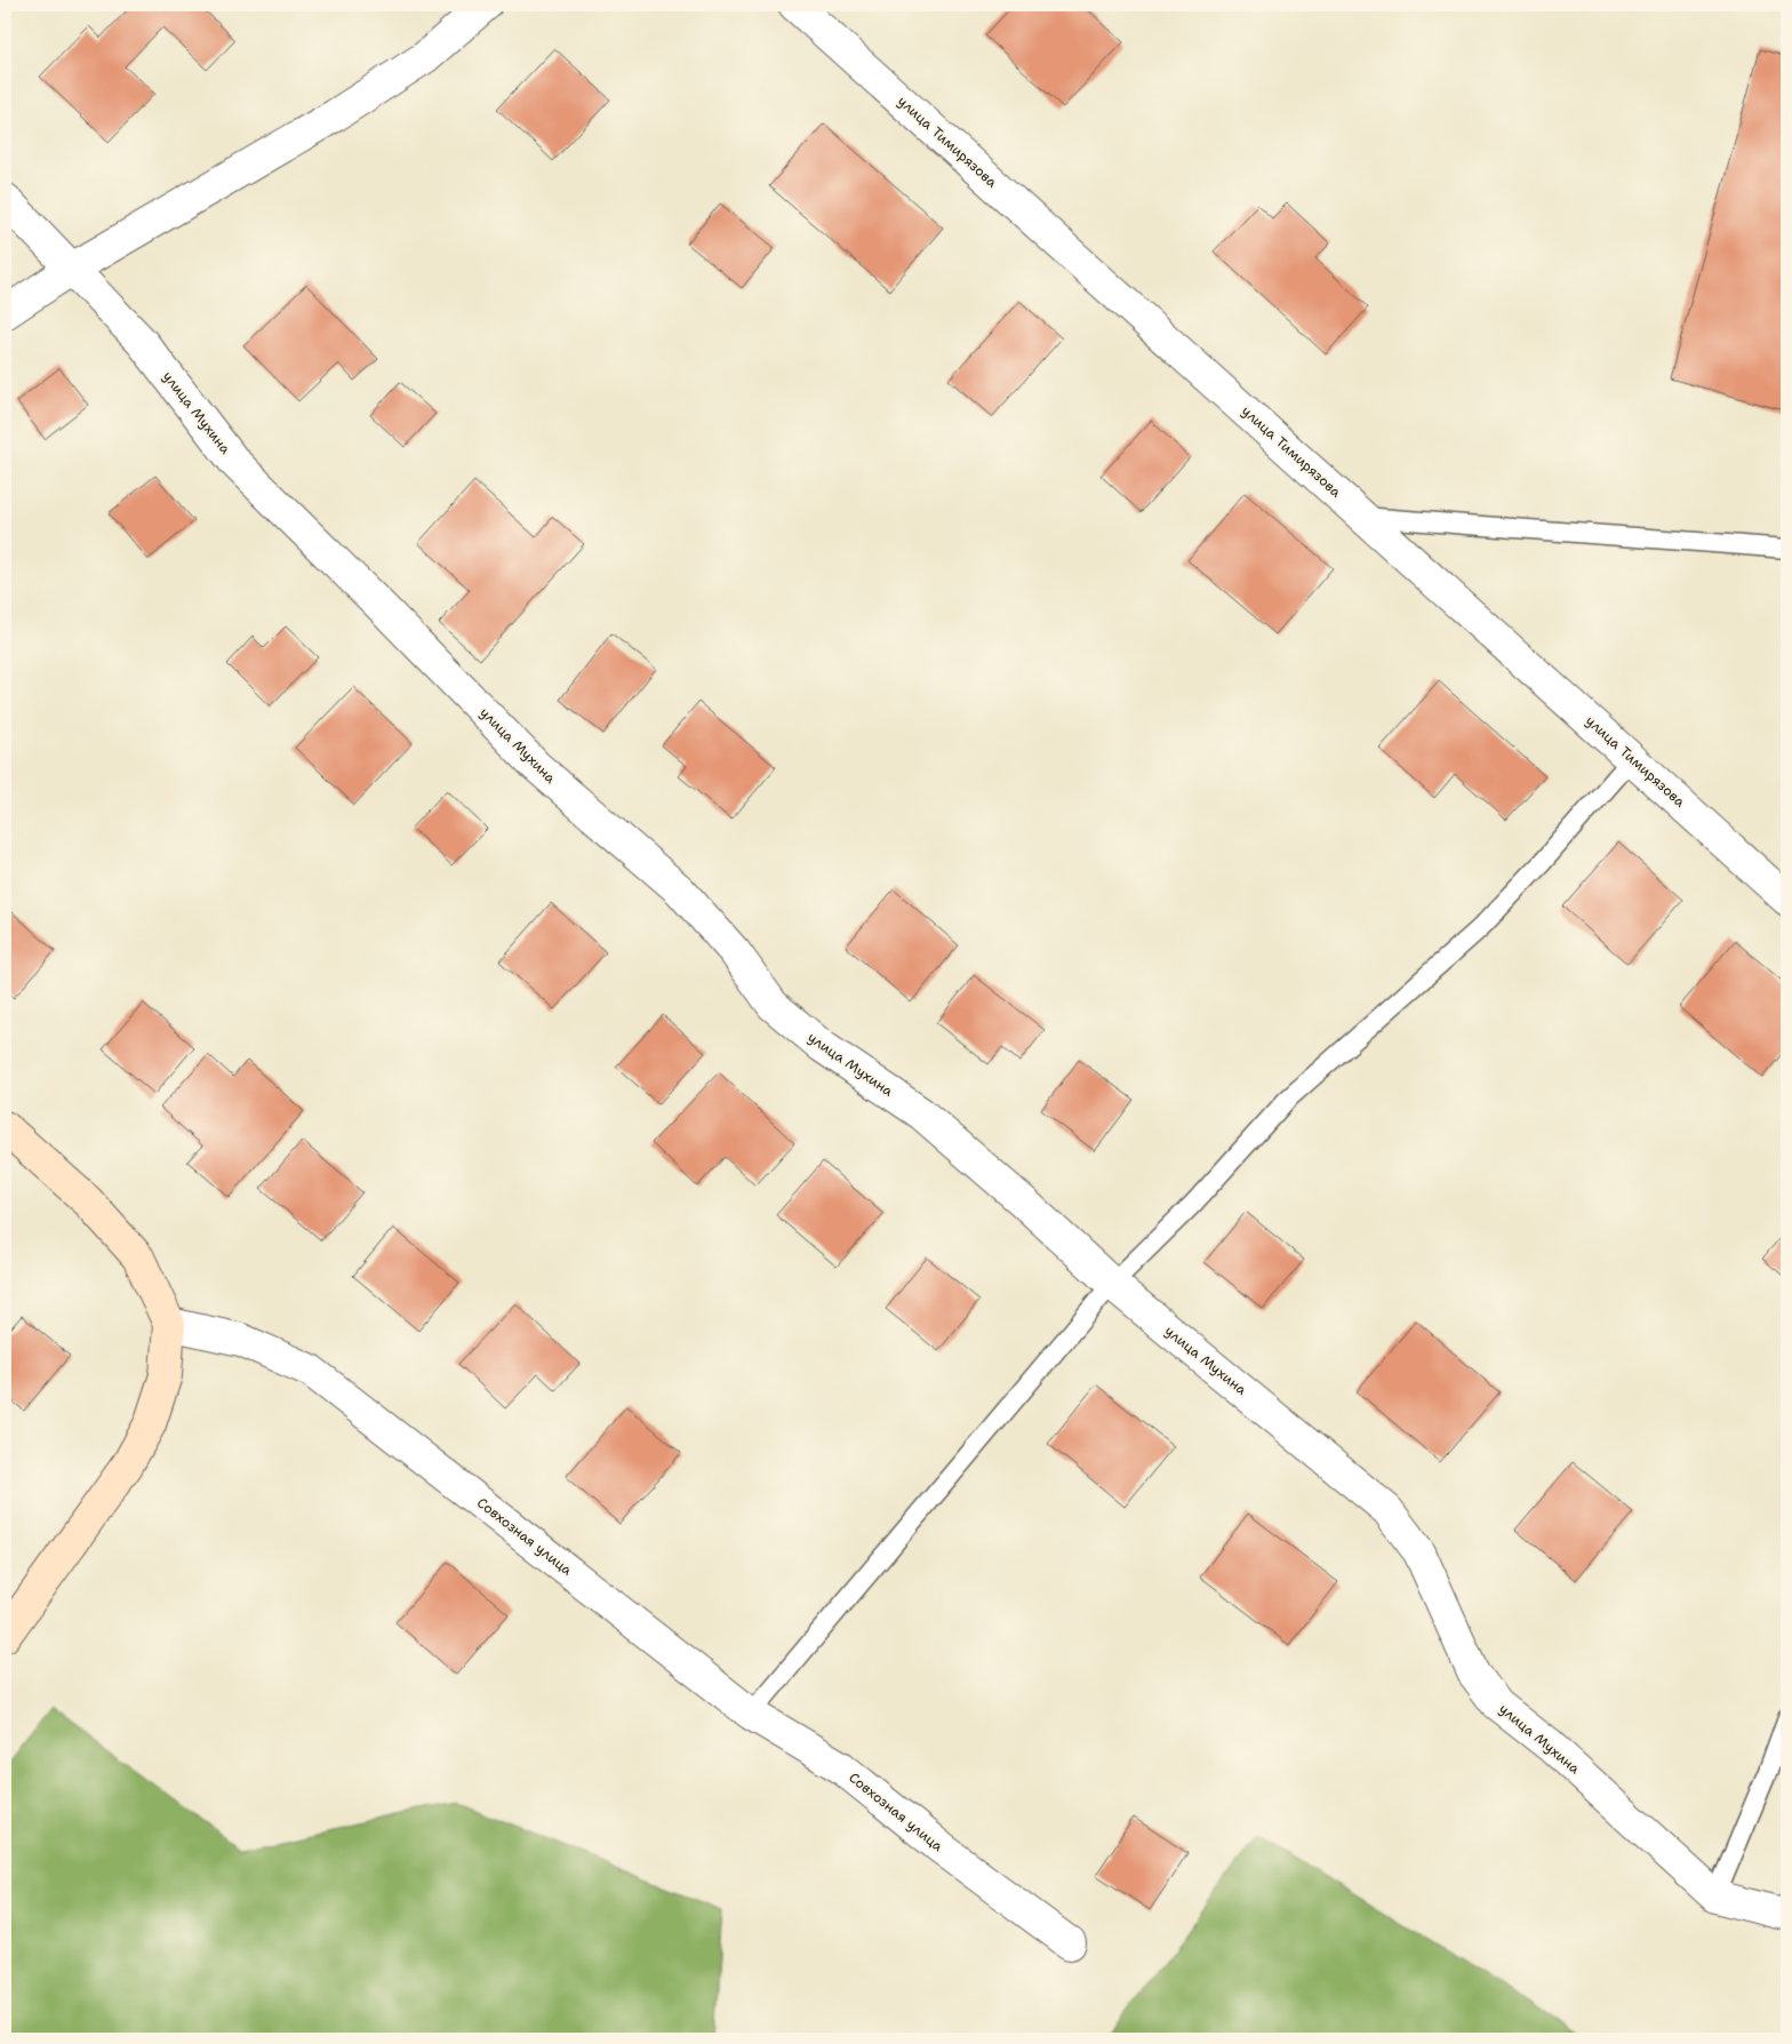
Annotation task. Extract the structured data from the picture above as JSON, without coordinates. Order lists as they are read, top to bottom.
{
  "streets": {
    "street": ["улица Тимирязова", "улица Мухина", "Совхозная улица"]
  }
}
